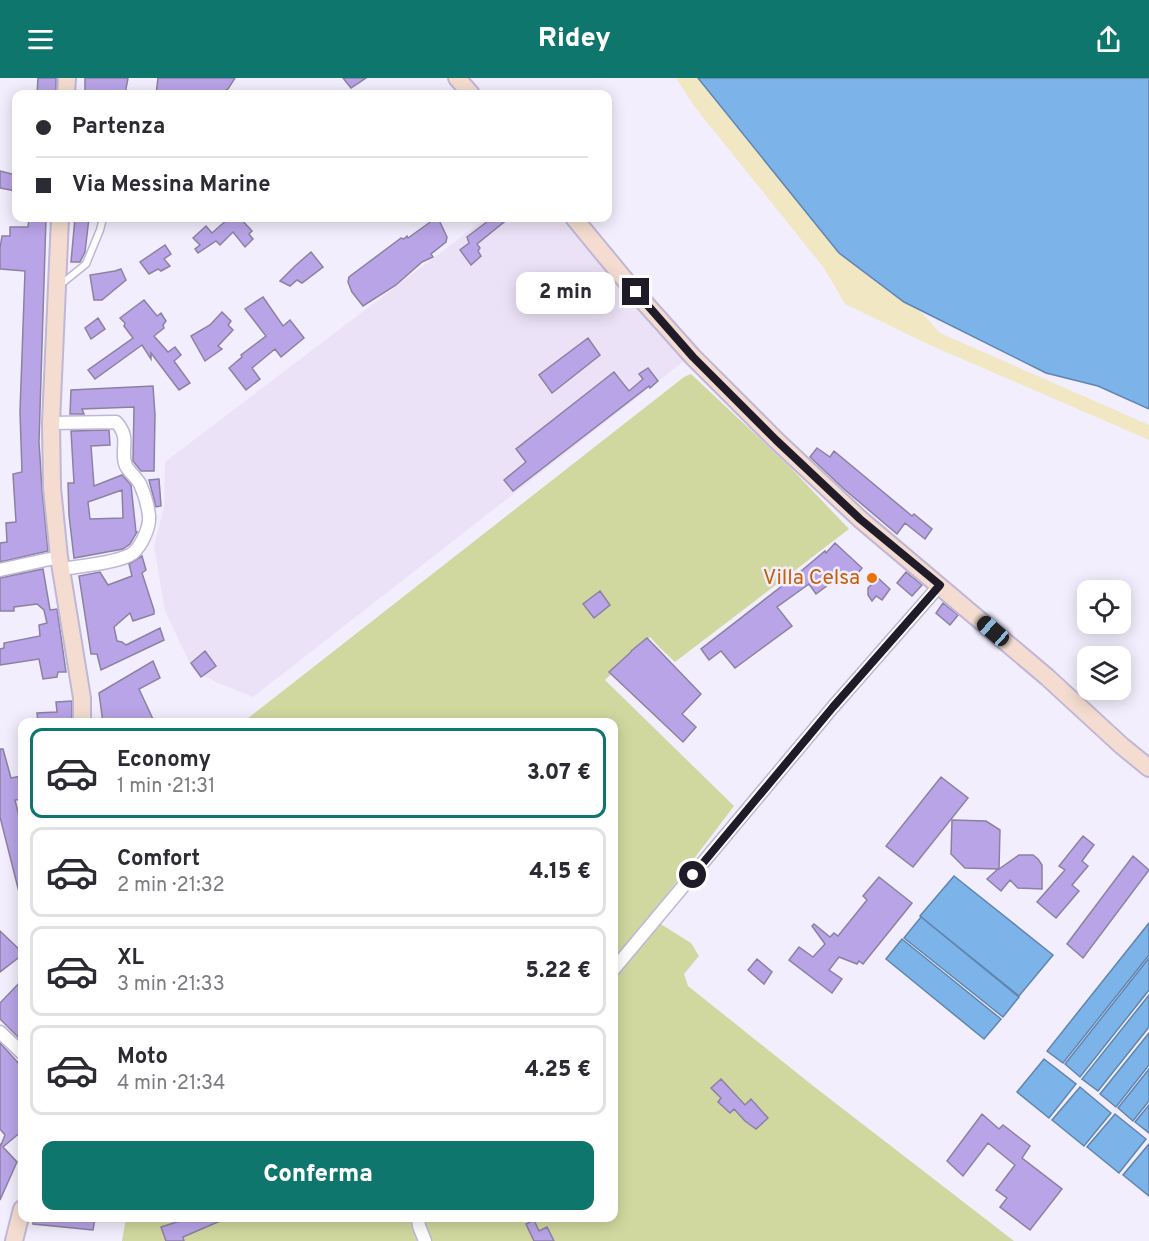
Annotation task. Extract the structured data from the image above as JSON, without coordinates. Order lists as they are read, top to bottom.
{
  "places": ["Villa Celsa"],
  "page": {
    "header": "Ridey",
    "banner": ["Partenza", "Via Messina Marine"],
    "bubble": "2 min",
    "list": [
      {
        "name": "Economy",
        "note": "1 min · 21:31",
        "value": "3.07 €"
      },
      {
        "name": "Comfort",
        "note": "2 min · 21:32",
        "value": "4.15 €"
      },
      {
        "name": "XL",
        "note": "3 min · 21:33",
        "value": "5.22 €"
      },
      {
        "name": "Moto",
        "note": "4 min · 21:34",
        "value": "4.25 €"
      }
    ],
    "buttons": "Conferma"
  }
}
